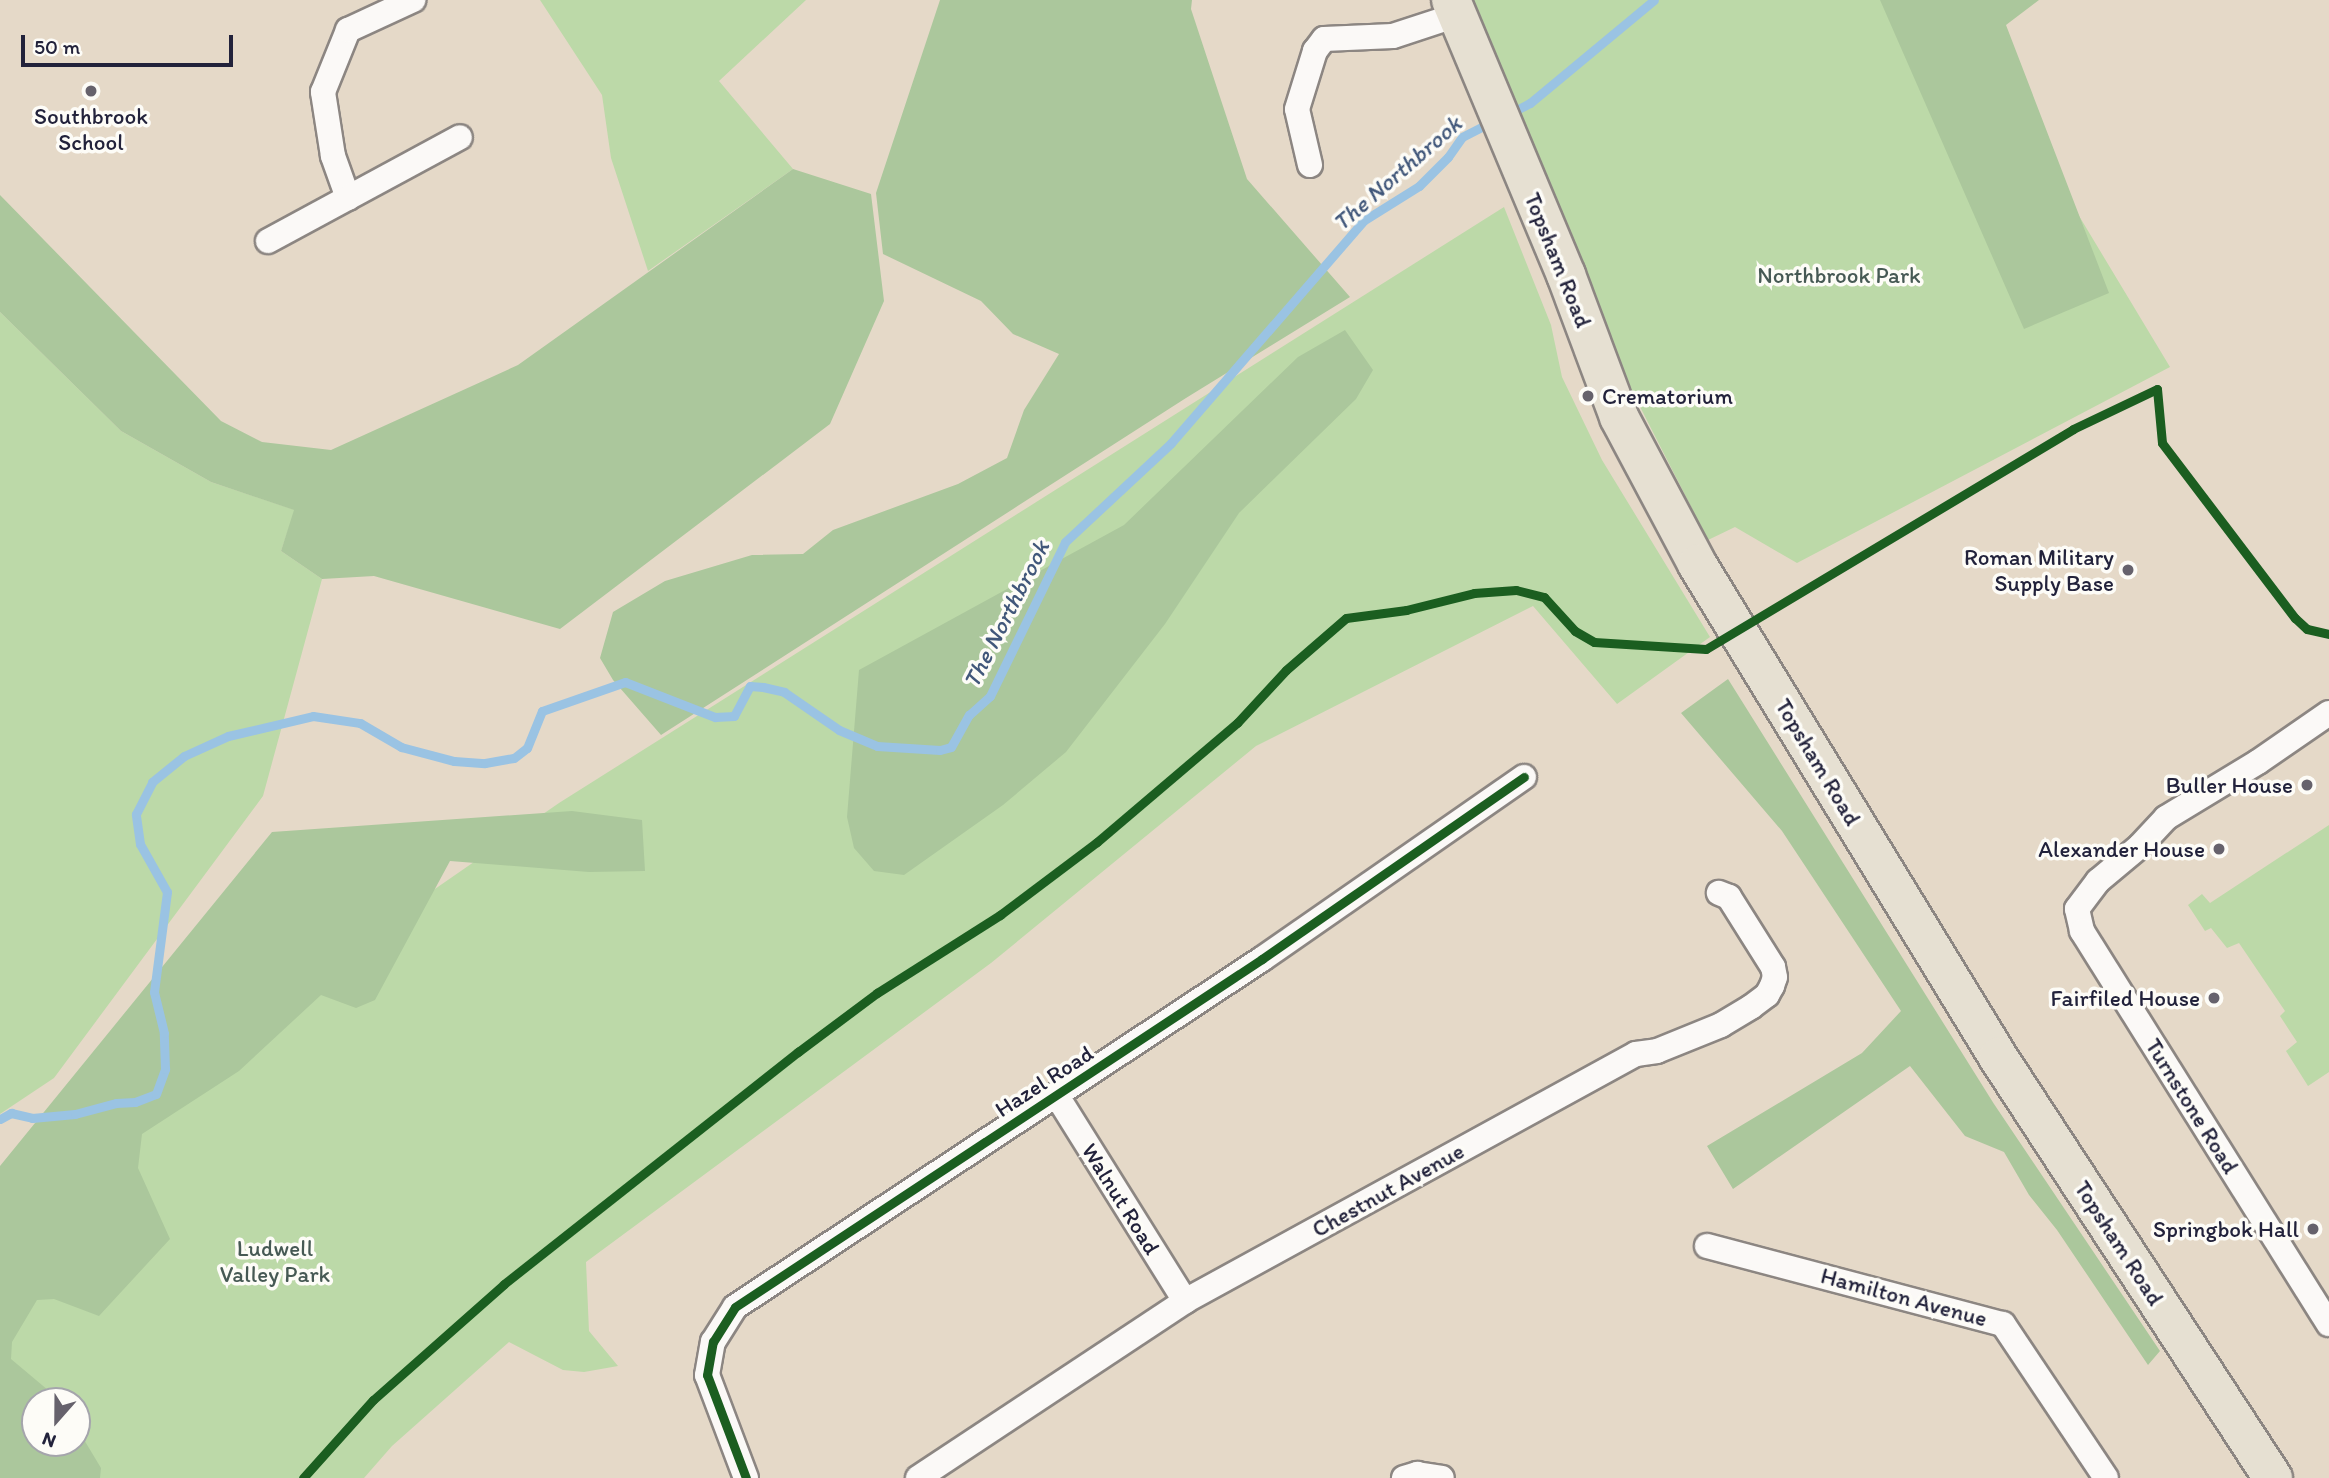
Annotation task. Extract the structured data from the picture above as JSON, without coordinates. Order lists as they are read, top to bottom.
{
  "streets": {
    "main road": ["Topsham Road"],
    "street": [
      "Hazel Road",
      "Turnstone Road",
      "Chestnut Avenue",
      "Walnut Road",
      "Hamilton Avenue"
    ]
  },
  "crossings": [
    ["Hazel Road", "Walnut Road"],
    ["Chestnut Avenue", "Walnut Road"]
  ],
  "water": ["The Northbrook"],
  "parks": ["Northbrook Park", "Ludwell Valley Park"],
  "places": [
    "Southbrook School",
    "Crematorium",
    "Roman Military Supply Base",
    "Buller House",
    "Alexander House",
    "Fairfiled House",
    "Springbok Hall"
  ],
  "scale_bar": "50 m",
  "north": "bottom"
}
